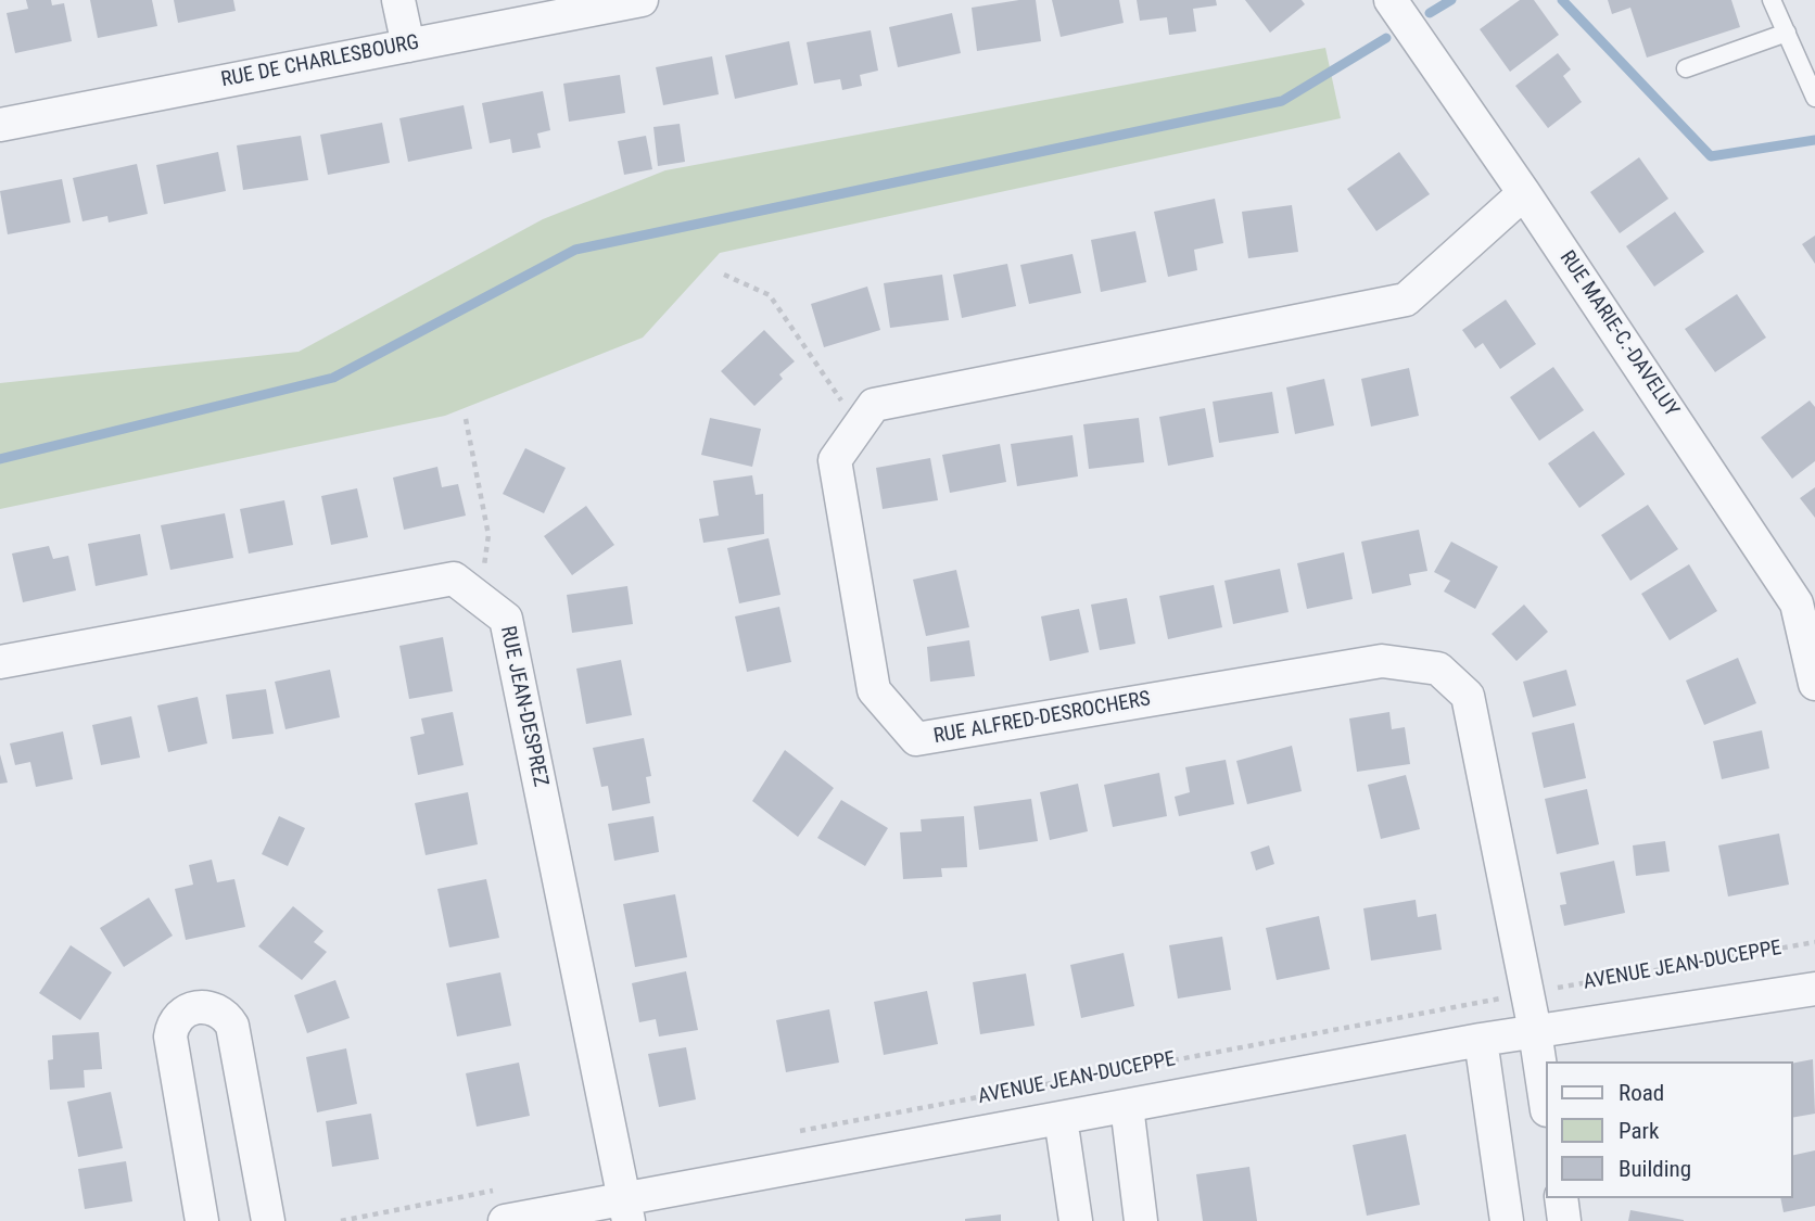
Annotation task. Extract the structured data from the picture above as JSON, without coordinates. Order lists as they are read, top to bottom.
{
  "streets": {
    "street": [
      "RUE DE CHARLESBOURG",
      "RUE MARIE-C.-DAVELUY",
      "RUE JEAN-DESPREZ",
      "RUE ALFRED-DESROCHERS",
      "AVENUE JEAN-DUCEPPE"
    ]
  },
  "crossings": [
    ["RUE MARIE-C.-DAVELUY", "RUE ALFRED-DESROCHERS"],
    ["RUE JEAN-DESPREZ", "AVENUE JEAN-DUCEPPE"],
    ["RUE ALFRED-DESROCHERS", "AVENUE JEAN-DUCEPPE"]
  ],
  "legend": ["Road", "Park", "Building"]
}
